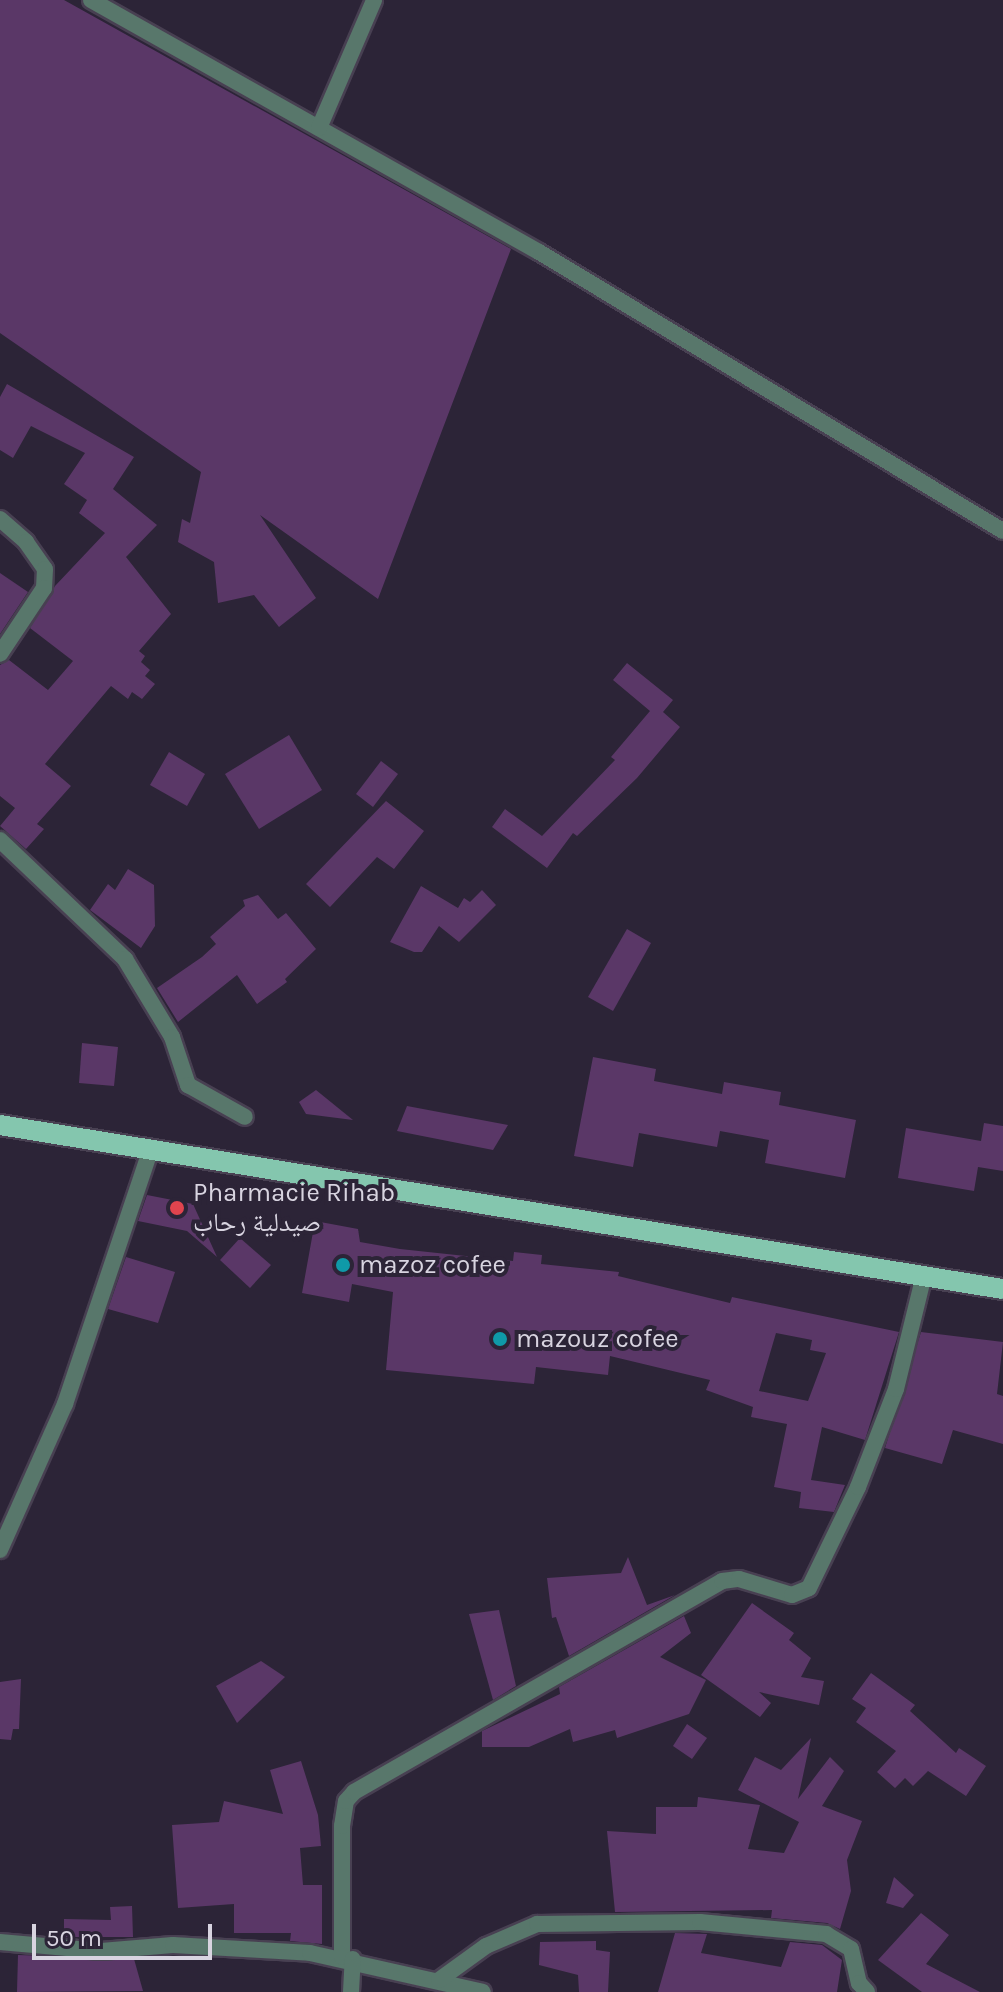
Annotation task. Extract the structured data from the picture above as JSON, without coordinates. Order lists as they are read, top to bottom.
{
  "places": ["Pharmacie Rihab صيدلية رحاب", "mazoz cofee", "mazouz cofee"],
  "scale_bar": "50 m"
}
